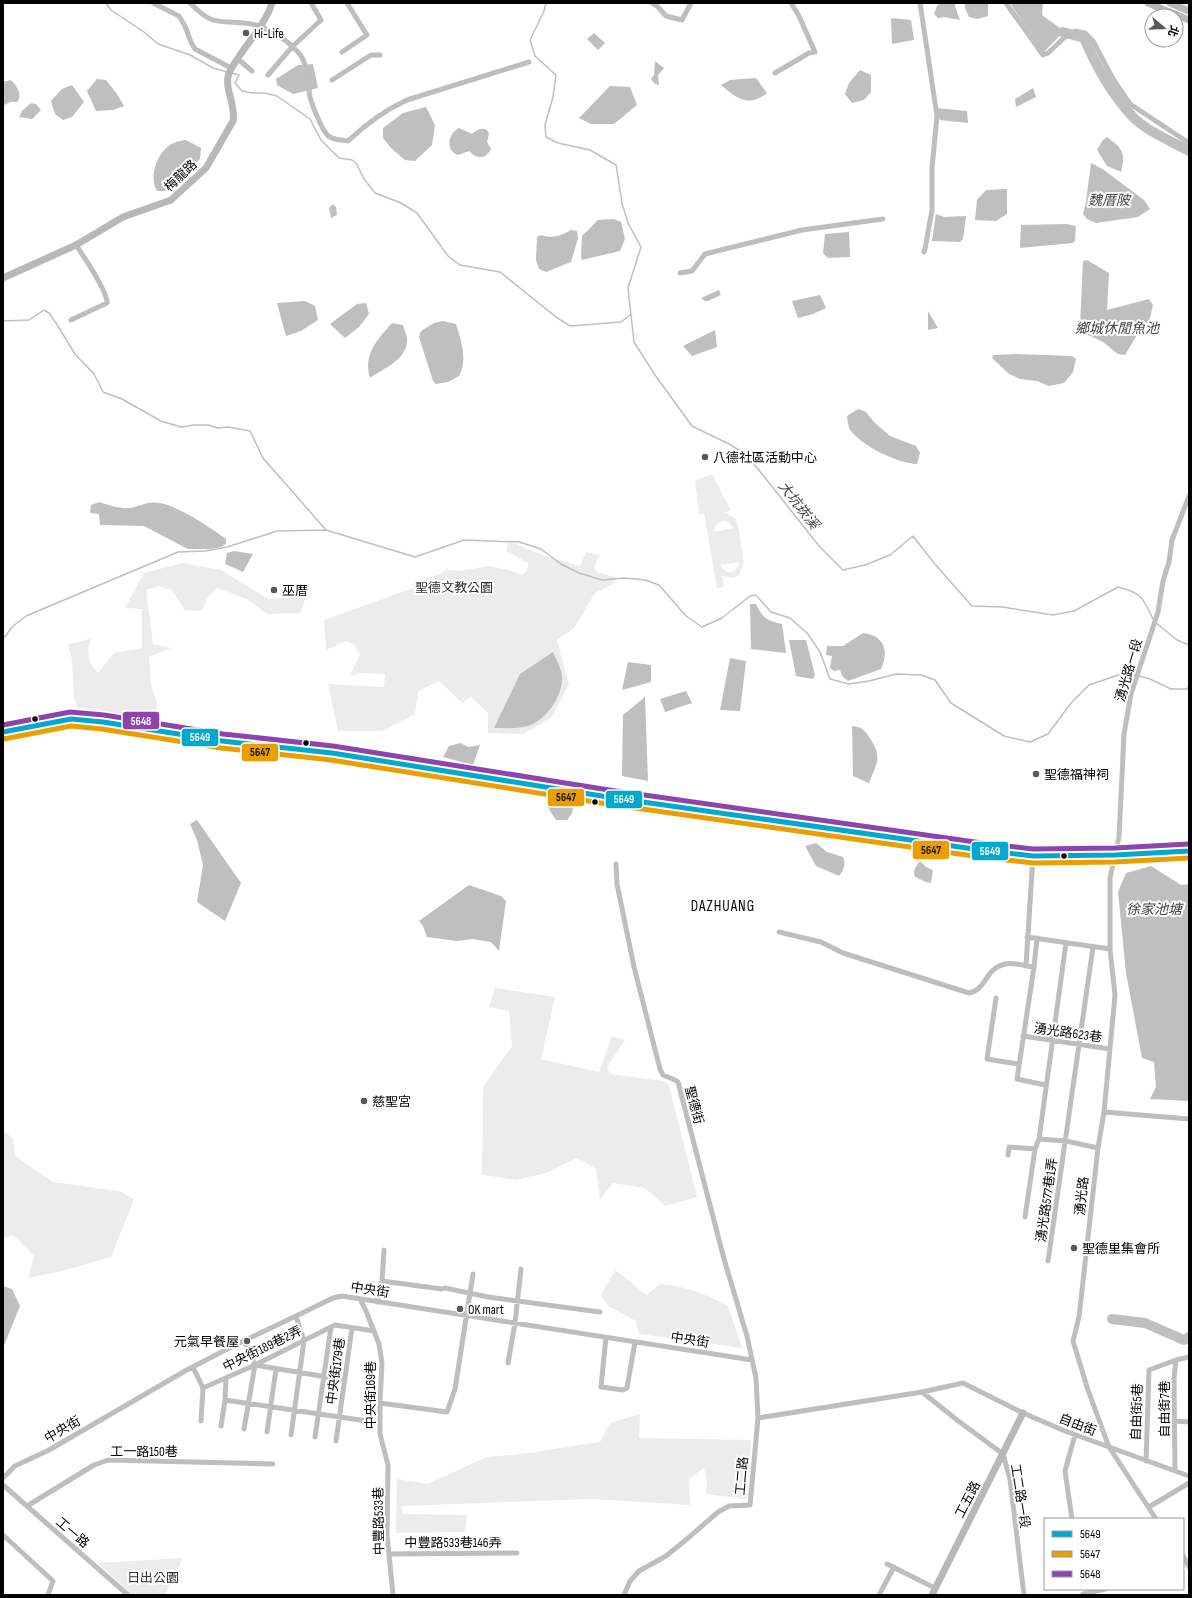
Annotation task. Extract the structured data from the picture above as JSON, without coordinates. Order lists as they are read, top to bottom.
{
  "streets": {
    "street": [
      "梅龍路",
      "湧光路一段",
      "湧光路623巷",
      "聖德街",
      "湧光路",
      "湧光路577巷1弄",
      "中央街",
      "中央街189巷2弄",
      "中央街179巷",
      "中央街169巷",
      "自由街7巷",
      "自由街5巷",
      "自由街",
      "工一路150巷",
      "工二路",
      "工二路一段",
      "工五路",
      "中豐路533巷",
      "工一路",
      "中豐路533巷146弄"
    ]
  },
  "crossings": [
    ["湧光路一段", "湧光路"],
    ["湧光路623巷", "湧光路"],
    ["湧光路623巷", "湧光路577巷1弄"],
    ["聖德街", "中央街"],
    ["聖德街", "工二路"],
    ["湧光路", "自由街"],
    ["中央街", "中央街169巷"],
    ["中央街", "工二路"],
    ["中央街169巷", "中豐路533巷"],
    ["自由街7巷", "自由街5巷"],
    ["自由街7巷", "自由街"],
    ["自由街5巷", "自由街"],
    ["自由街", "工二路一段"],
    ["自由街", "工五路"],
    ["工一路150巷", "工一路"],
    ["工二路一段", "工五路"],
    ["中豐路533巷", "中豐路533巷146弄"]
  ],
  "districts": ["DAZHUANG"],
  "water": [
    "魏厝陂",
    "鄉城休閒魚池",
    "大坑崁溪",
    "徐家池塘"
  ],
  "parks": ["聖德文教公園", "日出公園"],
  "places": [
    "Hi-Life",
    "八德社區活動中心",
    "巫厝",
    "聖德福神祠",
    "慈聖宮",
    "聖德里集會所",
    "OK mart",
    "元氣早餐屋"
  ],
  "lines": ["transit line 5648", "transit line 5649", "transit line 5647"],
  "legend": ["5649", "5647", "5648"],
  "north": "right"
}
